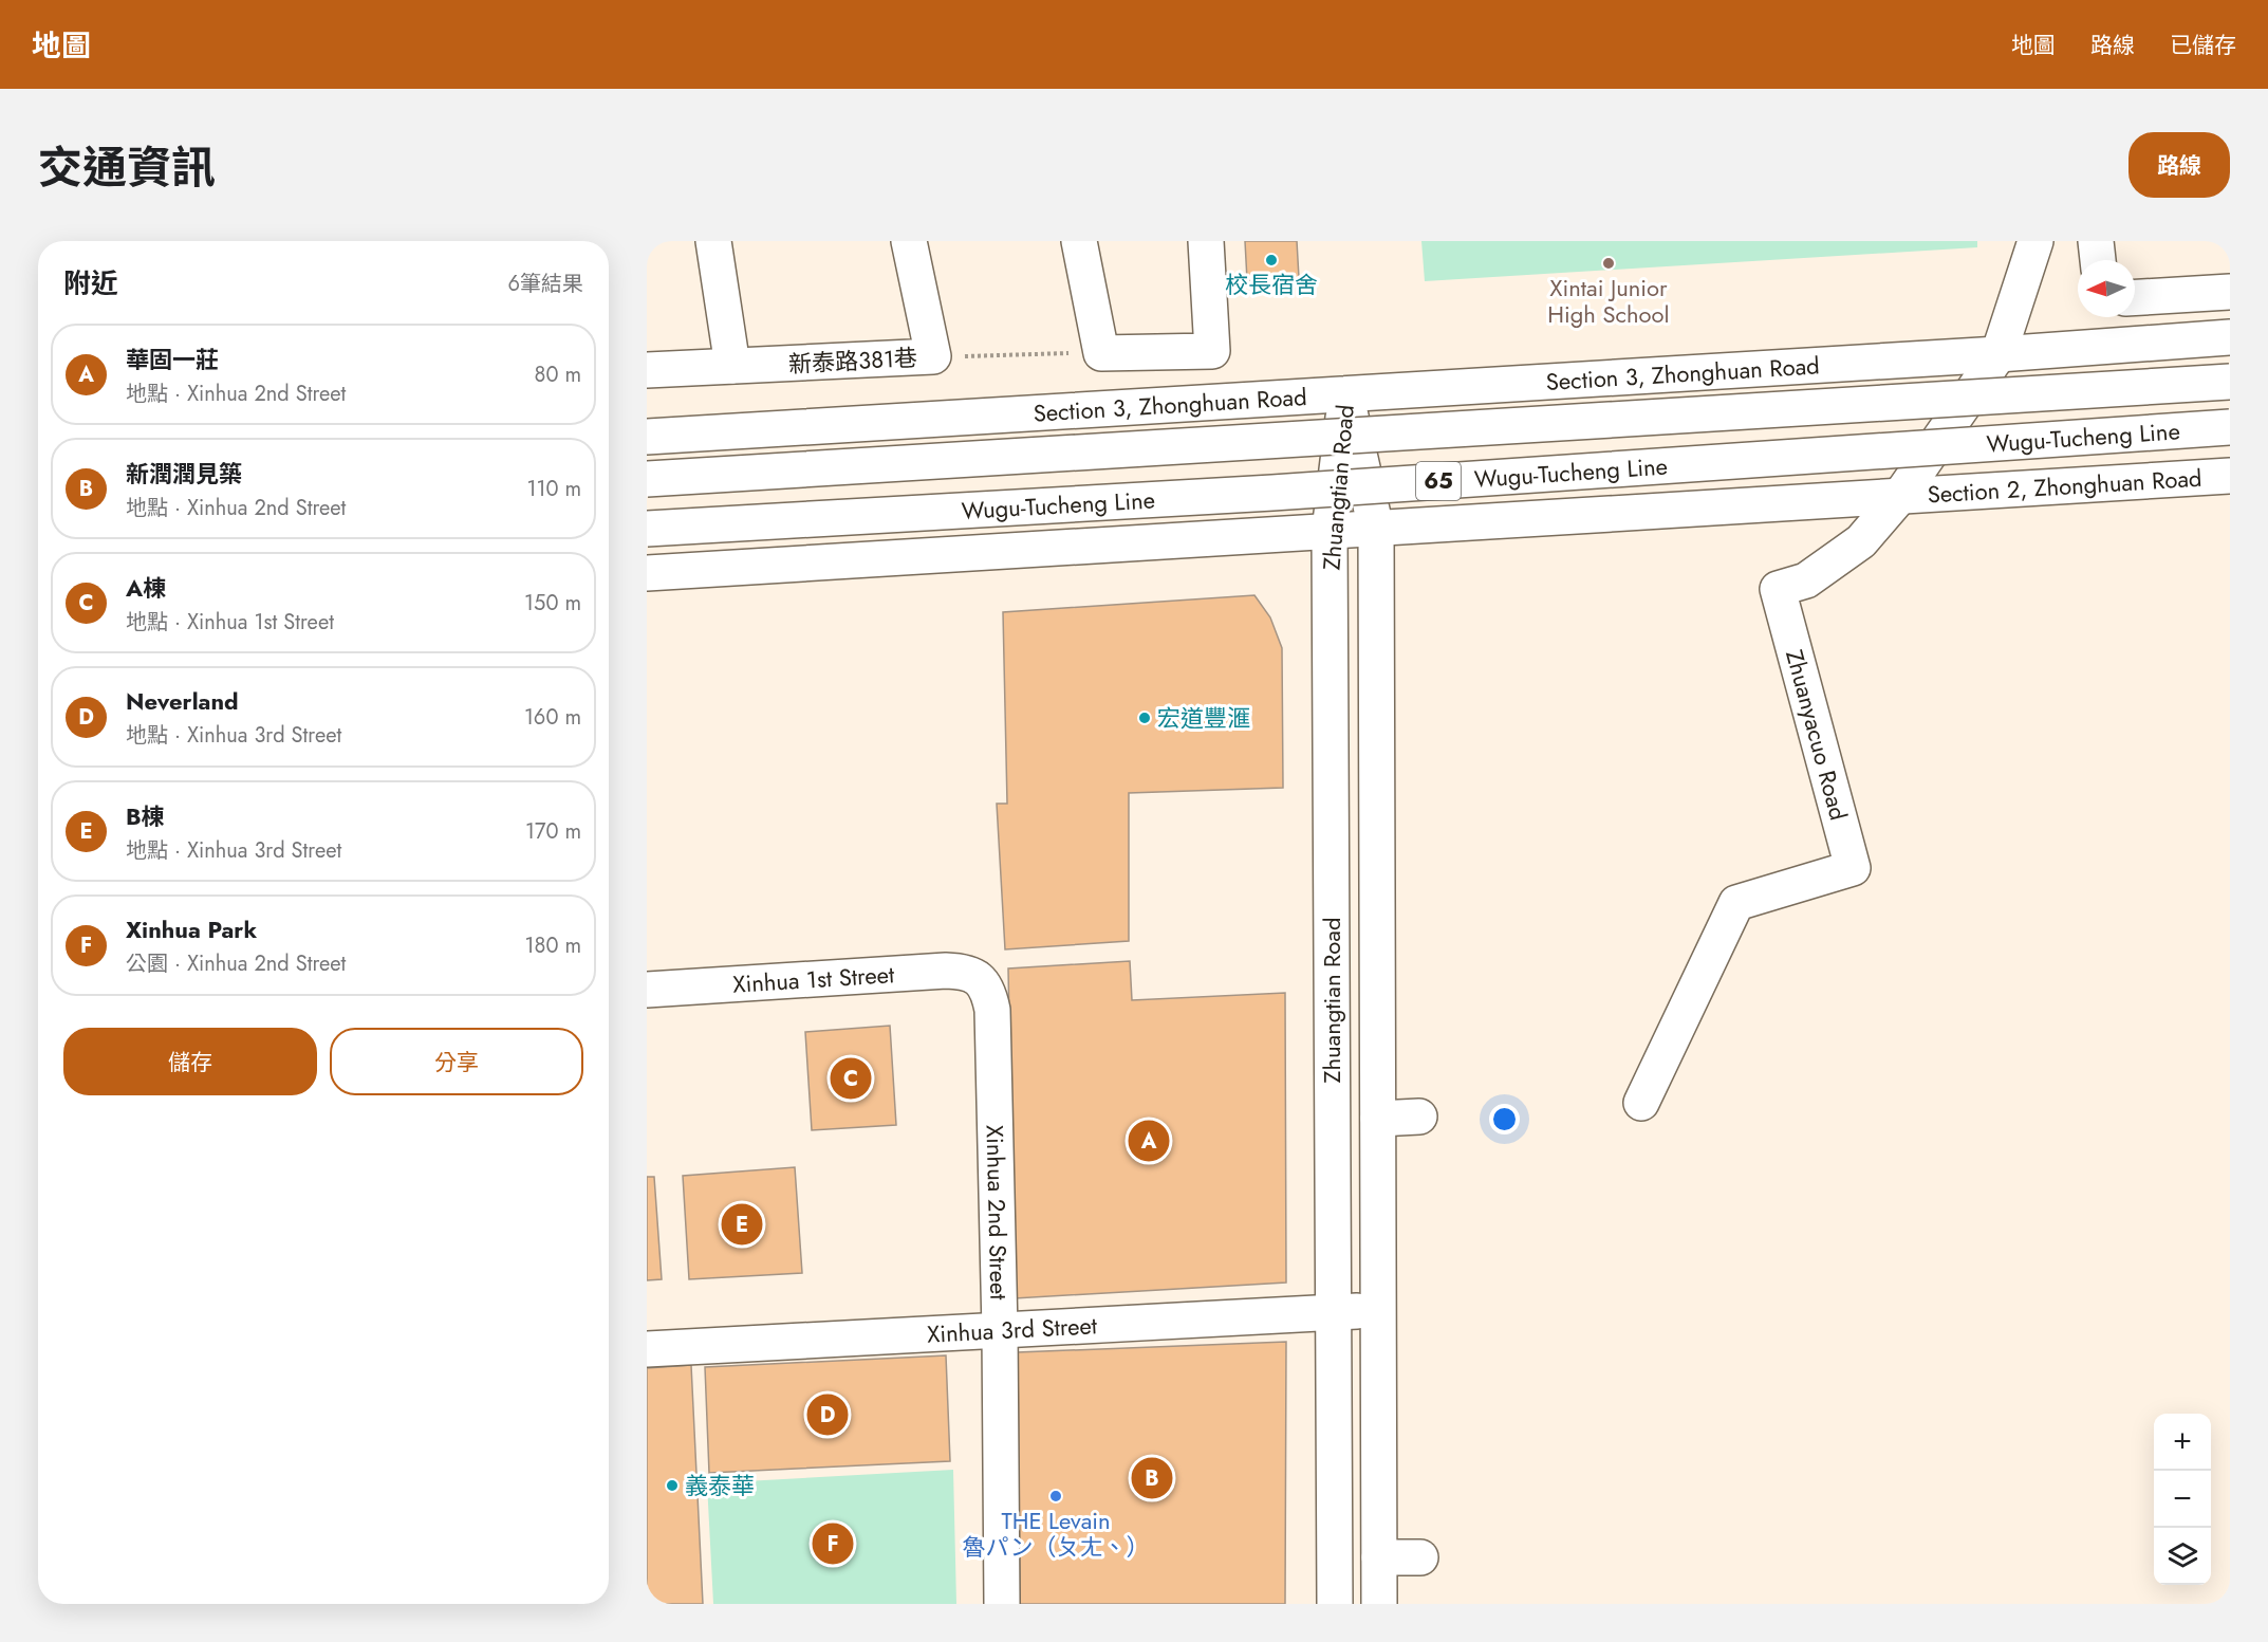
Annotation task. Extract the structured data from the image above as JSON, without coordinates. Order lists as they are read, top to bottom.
{
  "streets": {
    "main road": [
      "新泰路381巷",
      "Section 3, Zhonghuan Road",
      "Wugu-Tucheng Line",
      "65",
      "Section 2, Zhonghuan Road",
      "Zhuangtian Road",
      "Zhuanyacuo Road",
      "Xinhua 1st Street",
      "Xinhua 2nd Street",
      "Xinhua 3rd Street"
    ]
  },
  "crossings": [
    ["Section 3, Zhonghuan Road", "Zhuangtian Road"],
    ["Section 3, Zhonghuan Road", "Zhuanyacuo Road"],
    ["Section 2, Zhonghuan Road", "Zhuanyacuo Road"],
    ["Zhuangtian Road", "Xinhua 3rd Street"],
    ["Xinhua 1st Street", "Xinhua 2nd Street"],
    ["Xinhua 2nd Street", "Xinhua 3rd Street"]
  ],
  "places": [
    "校長宿舍",
    "Xintai Junior High School",
    "宏道豐滙",
    "義泰華",
    "THE Levain 魯パン（ㄆㄤ、）"
  ],
  "north": "left",
  "page": {
    "header": "地圖",
    "nav": ["地圖", "路線", "已儲存"],
    "title": "交通資訊",
    "buttons": [
      "路線",
      ["儲存", "分享"]
    ],
    "heading": ["附近", "6筆結果"],
    "list": [
      {
        "mark": "A",
        "name": "華固一莊",
        "note": "地點 · Xinhua 2nd Street",
        "value": "80 m"
      },
      {
        "mark": "B",
        "name": "新潤潤見築",
        "note": "地點 · Xinhua 2nd Street",
        "value": "110 m"
      },
      {
        "mark": "C",
        "name": "A棟",
        "note": "地點 · Xinhua 1st Street",
        "value": "150 m"
      },
      {
        "mark": "D",
        "name": "Neverland",
        "note": "地點 · Xinhua 3rd Street",
        "value": "160 m"
      },
      {
        "mark": "E",
        "name": "B棟",
        "note": "地點 · Xinhua 3rd Street",
        "value": "170 m"
      },
      {
        "mark": "F",
        "name": "Xinhua Park",
        "note": "公園 · Xinhua 2nd Street",
        "value": "180 m"
      }
    ],
    "pins": [
      "C",
      "A",
      "E",
      "D",
      "B",
      "F"
    ],
    "map_buttons": ["+", "−"]
  }
}
